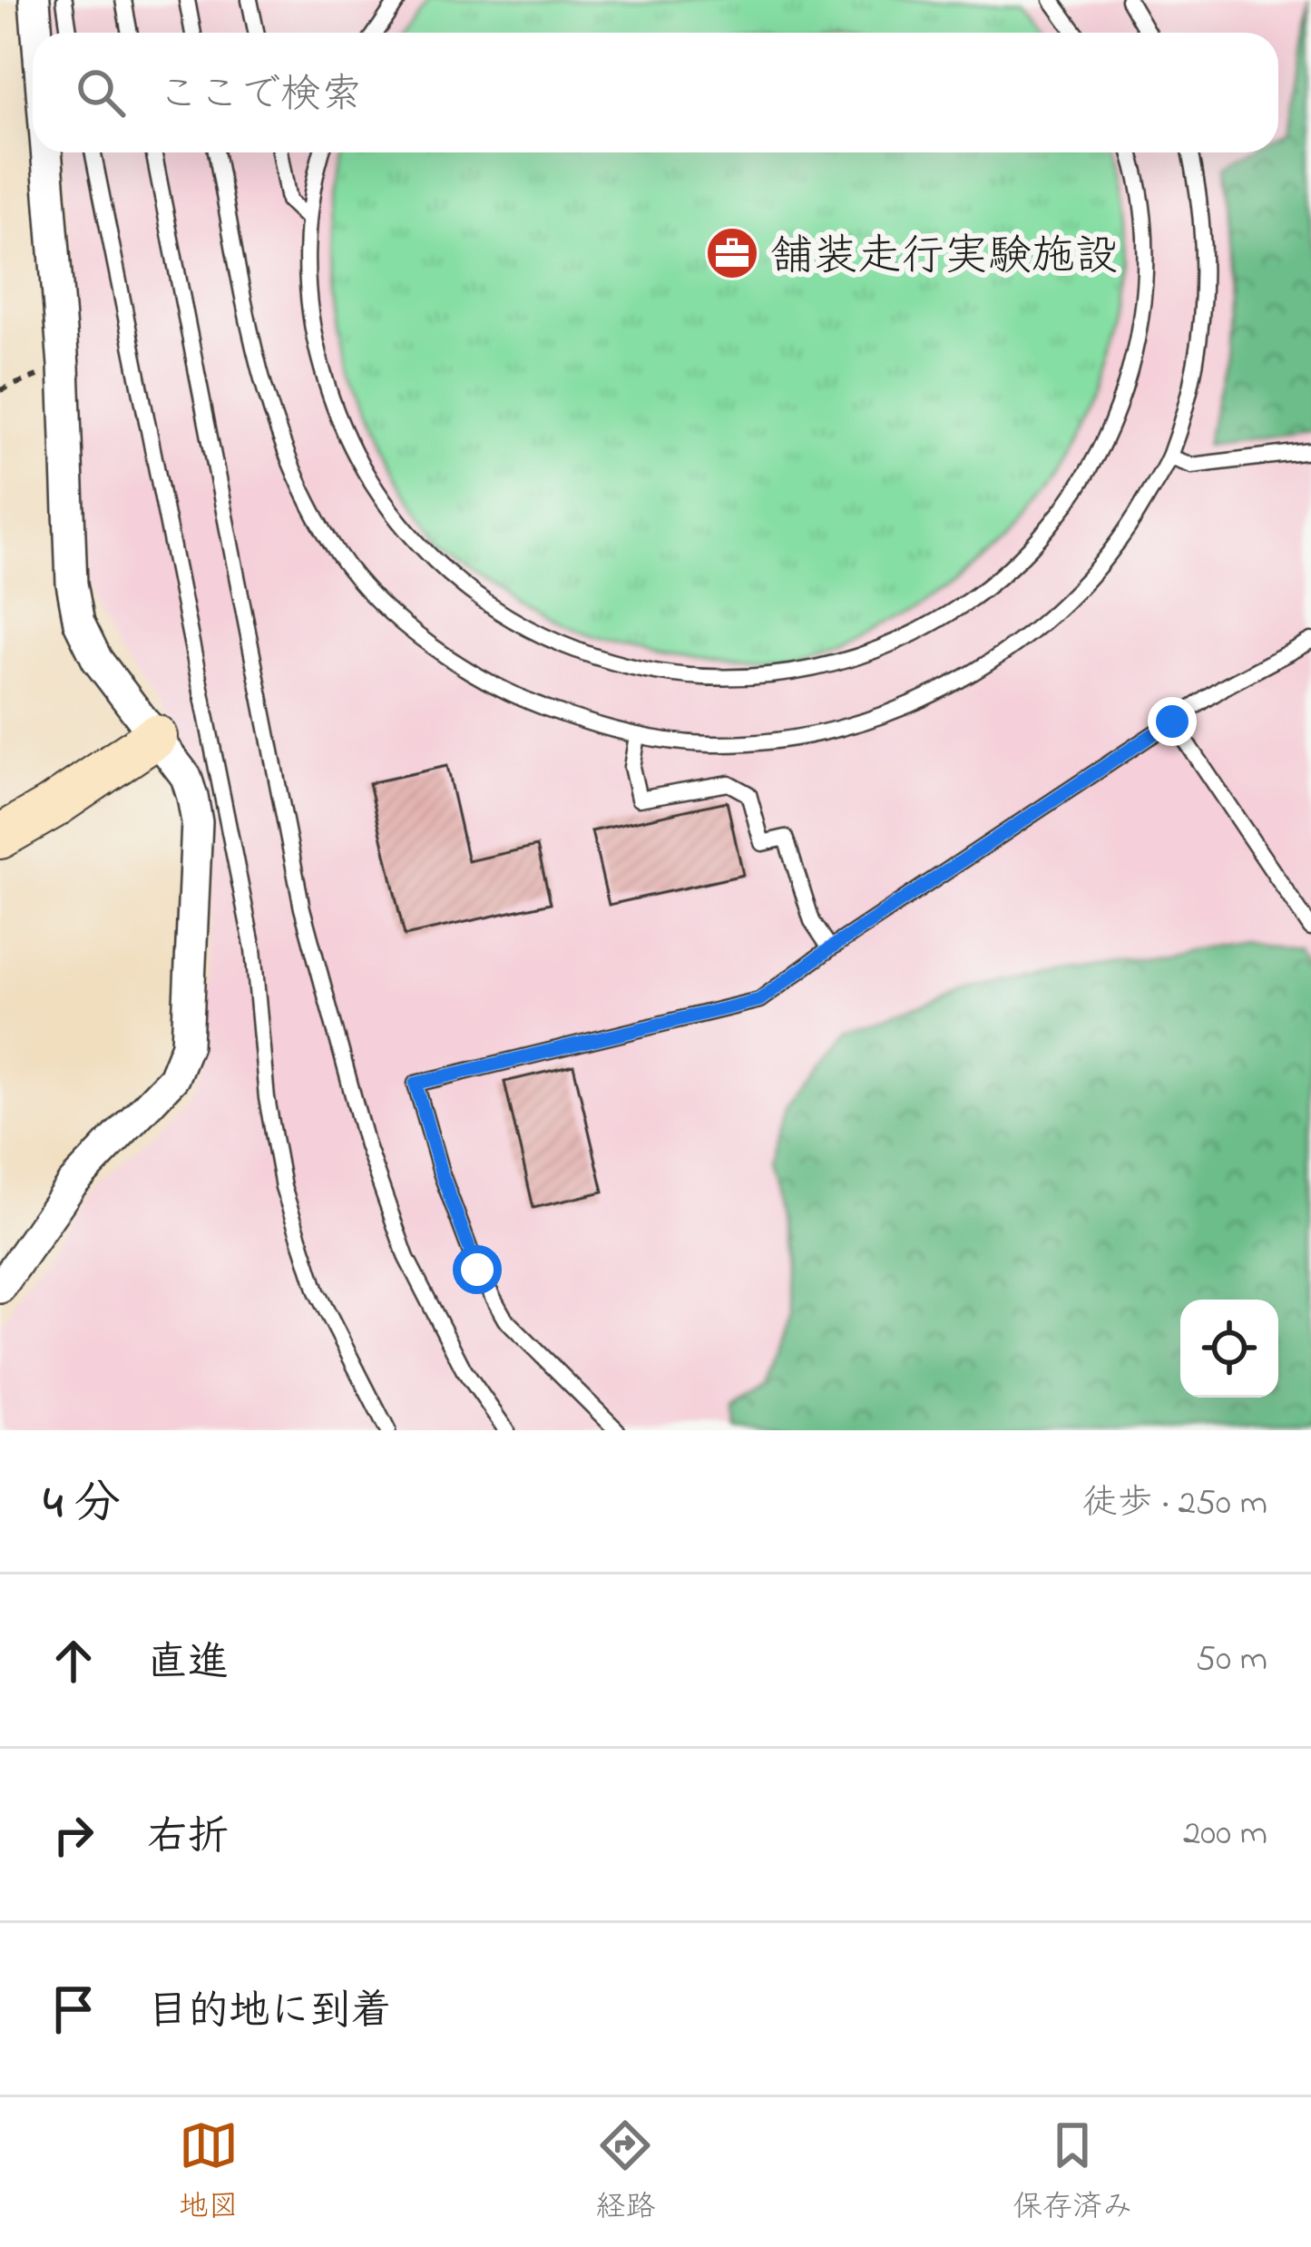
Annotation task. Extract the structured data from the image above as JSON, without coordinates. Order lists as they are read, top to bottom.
{
  "places": {
    "office": ["舗装走行実験施設"]
  },
  "page": {
    "search": "ここで検索",
    "heading": ["4 分", "徒歩 · 250 m"],
    "list": [
      ["直進", "50 m"],
      ["右折", "200 m"],
      "目的地に到着"
    ],
    "nav": ["地図", "経路", "保存済み"]
  }
}
